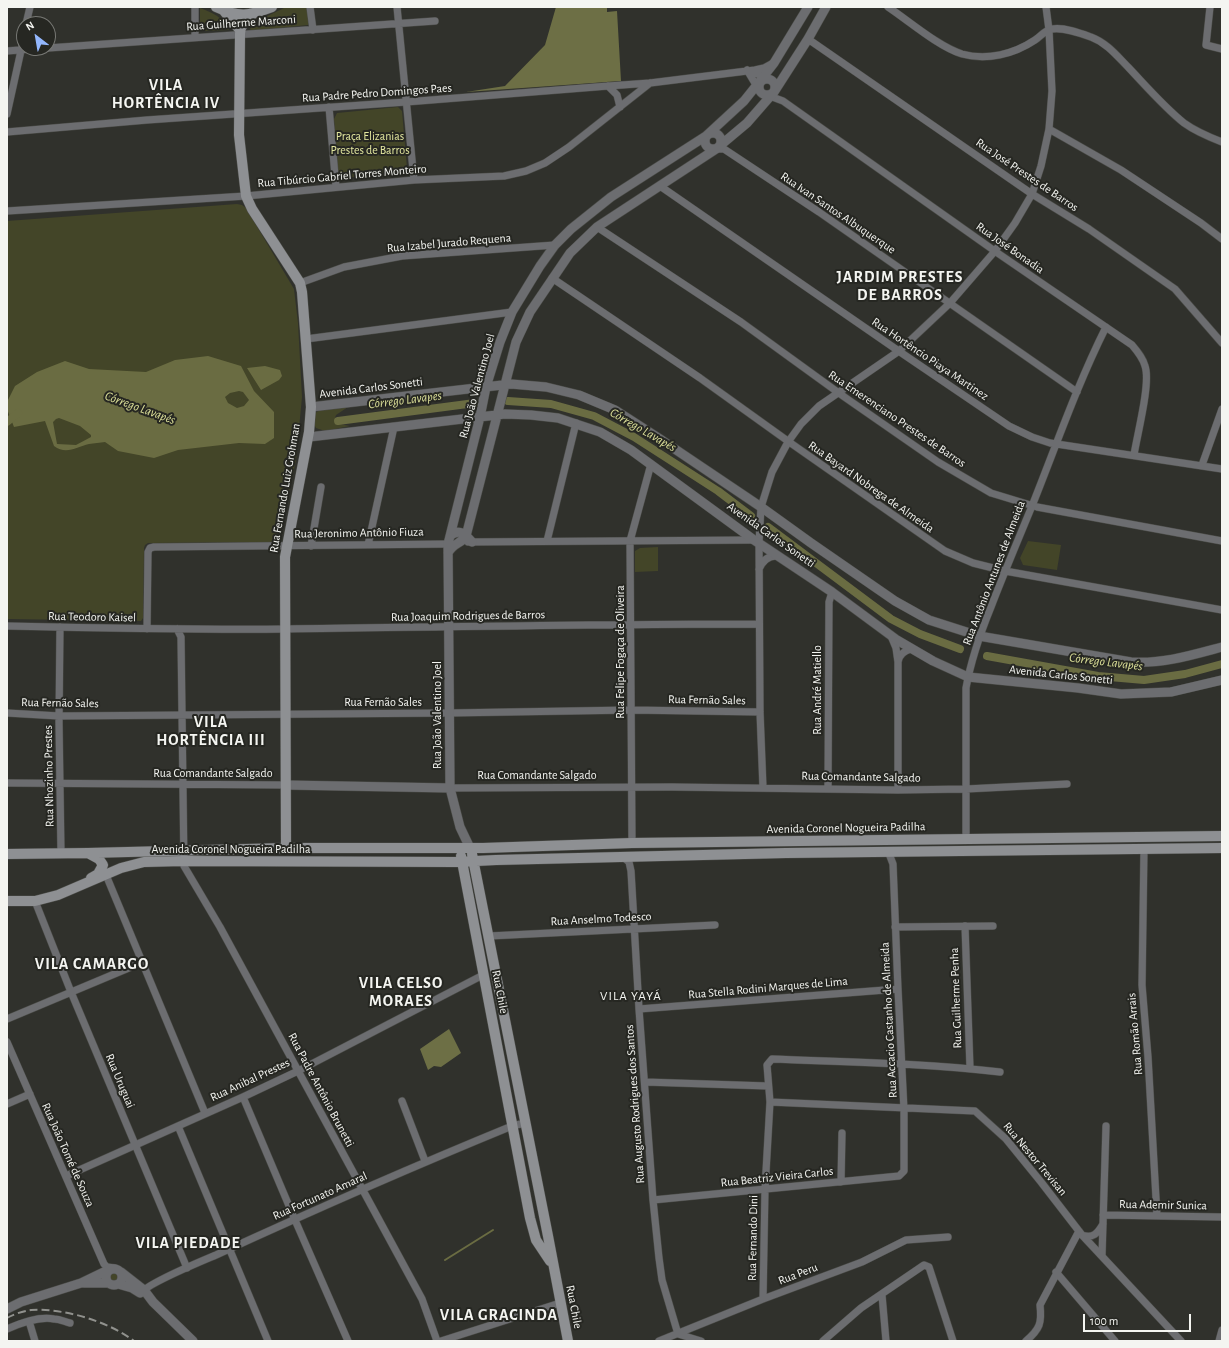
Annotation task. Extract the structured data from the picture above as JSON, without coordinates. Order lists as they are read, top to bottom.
{
  "streets": {
    "main road": ["Rua Fernando Luiz Grohman", "Avenida Coronel Nogueira Padilha", "Rua Chile"],
    "street": [
      "Rua Guilherme Marconi",
      "Rua Padre Pedro Domingos Paes",
      "Rua José Prestes de Barros",
      "Rua Tibúrcio Gabriel Torres Monteiro",
      "Rua Ivan Santos Albuquerque",
      "Rua Izabel Jurado Requena",
      "Rua José Bonadia",
      "Rua Hortêncio Piaya Martinez",
      "Rua João Valentino Joel",
      "Avenida Carlos Sonetti",
      "Rua Emerenciano Prestes de Barros",
      "Rua Bayard Nobrega de Almeida",
      "Rua Jeronimo Antônio Fiuza",
      "Rua Antônio Antunes de Almeida",
      "Rua Joaquim Rodrigues de Barros",
      "Rua Teodoro Kaisel",
      "Rua Felipe Fogaça de Oliveira",
      "Rua André Matiello",
      "Rua Fernão Sales",
      "Rua Comandante Salgado",
      "Rua Nhozinho Prestes",
      "Rua Anselmo Todesco",
      "Rua Stella Rodini Marques de Lima",
      "Rua Guilherme Penha",
      "Rua Accacio Castanho de Almeida",
      "Rua Romão Arrais",
      "Rua Anibal Prestes",
      "Rua Uruguai",
      "Rua Padre Antônio Brunetti",
      "Rua Augusto Rodrigues dos Santos",
      "Rua João Tomé de Souza",
      "Rua Nestor Trevisan",
      "Rua Beatriz Vieira Carlos",
      "Rua Fortunato Amaral",
      "Rua Ademir Sunica",
      "Rua Fernando Dini",
      "Rua Peru"
    ]
  },
  "crossings": [
    ["Rua Guilherme Marconi", "Rua Fernando Luiz Grohman"],
    ["Rua Padre Pedro Domingos Paes", "Rua Tibúrcio Gabriel Torres Monteiro"],
    ["Rua Padre Pedro Domingos Paes", "Rua João Valentino Joel"],
    ["Rua Padre Pedro Domingos Paes", "Rua Fernando Luiz Grohman"],
    ["Rua José Prestes de Barros", "Rua João Valentino Joel"],
    ["Rua Tibúrcio Gabriel Torres Monteiro", "Rua Fernando Luiz Grohman"],
    ["Rua Ivan Santos Albuquerque", "Rua João Valentino Joel"],
    ["Rua Ivan Santos Albuquerque", "Rua Antônio Antunes de Almeida"],
    ["Rua Izabel Jurado Requena", "Rua João Valentino Joel"],
    ["Rua Izabel Jurado Requena", "Rua Fernando Luiz Grohman"],
    ["Rua José Bonadia", "Rua Hortêncio Piaya Martinez"],
    ["Rua José Bonadia", "Rua João Valentino Joel"],
    ["Rua José Bonadia", "Rua Antônio Antunes de Almeida"],
    ["Rua Hortêncio Piaya Martinez", "Rua João Valentino Joel"],
    ["Rua Hortêncio Piaya Martinez", "Rua Antônio Antunes de Almeida"],
    ["Rua João Valentino Joel", "Avenida Carlos Sonetti"],
    ["Rua João Valentino Joel", "Rua Emerenciano Prestes de Barros"],
    ["Rua João Valentino Joel", "Rua Bayard Nobrega de Almeida"],
    ["Rua João Valentino Joel", "Rua Jeronimo Antônio Fiuza"],
    ["Rua João Valentino Joel", "Rua Joaquim Rodrigues de Barros"],
    ["Rua João Valentino Joel", "Rua Fernão Sales"],
    ["Rua João Valentino Joel", "Rua Comandante Salgado"],
    ["Rua João Valentino Joel", "Avenida Coronel Nogueira Padilha"],
    ["Avenida Carlos Sonetti", "Rua Fernando Luiz Grohman"],
    ["Avenida Carlos Sonetti", "Rua Jeronimo Antônio Fiuza"],
    ["Avenida Carlos Sonetti", "Rua Antônio Antunes de Almeida"],
    ["Avenida Carlos Sonetti", "Rua Felipe Fogaça de Oliveira"],
    ["Avenida Carlos Sonetti", "Rua André Matiello"],
    ["Rua Emerenciano Prestes de Barros", "Rua Antônio Antunes de Almeida"],
    ["Rua Bayard Nobrega de Almeida", "Rua Antônio Antunes de Almeida"],
    ["Rua Fernando Luiz Grohman", "Rua Jeronimo Antônio Fiuza"],
    ["Rua Fernando Luiz Grohman", "Rua Joaquim Rodrigues de Barros"],
    ["Rua Fernando Luiz Grohman", "Rua Fernão Sales"],
    ["Rua Fernando Luiz Grohman", "Rua Comandante Salgado"],
    ["Rua Fernando Luiz Grohman", "Avenida Coronel Nogueira Padilha"],
    ["Rua Jeronimo Antônio Fiuza", "Rua Teodoro Kaisel"],
    ["Rua Jeronimo Antônio Fiuza", "Rua Felipe Fogaça de Oliveira"],
    ["Rua Antônio Antunes de Almeida", "Rua Comandante Salgado"],
    ["Rua Antônio Antunes de Almeida", "Avenida Coronel Nogueira Padilha"],
    ["Rua Joaquim Rodrigues de Barros", "Rua Teodoro Kaisel"],
    ["Rua Joaquim Rodrigues de Barros", "Rua Felipe Fogaça de Oliveira"],
    ["Rua Teodoro Kaisel", "Rua Nhozinho Prestes"],
    ["Rua Felipe Fogaça de Oliveira", "Rua Fernão Sales"],
    ["Rua Felipe Fogaça de Oliveira", "Rua Comandante Salgado"],
    ["Rua Felipe Fogaça de Oliveira", "Avenida Coronel Nogueira Padilha"],
    ["Rua André Matiello", "Rua Comandante Salgado"],
    ["Rua Fernão Sales", "Rua Nhozinho Prestes"],
    ["Rua Comandante Salgado", "Rua Nhozinho Prestes"],
    ["Rua Nhozinho Prestes", "Avenida Coronel Nogueira Padilha"],
    ["Avenida Coronel Nogueira Padilha", "Rua Chile"],
    ["Avenida Coronel Nogueira Padilha", "Rua Accacio Castanho de Almeida"],
    ["Avenida Coronel Nogueira Padilha", "Rua Romão Arrais"],
    ["Avenida Coronel Nogueira Padilha", "Rua Padre Antônio Brunetti"],
    ["Avenida Coronel Nogueira Padilha", "Rua Augusto Rodrigues dos Santos"],
    ["Rua Anselmo Todesco", "Rua Chile"],
    ["Rua Anselmo Todesco", "Rua Augusto Rodrigues dos Santos"],
    ["Rua Stella Rodini Marques de Lima", "Rua Accacio Castanho de Almeida"],
    ["Rua Stella Rodini Marques de Lima", "Rua Augusto Rodrigues dos Santos"],
    ["Rua Chile", "Rua Anibal Prestes"],
    ["Rua Chile", "Rua Fortunato Amaral"],
    ["Rua Accacio Castanho de Almeida", "Rua Nestor Trevisan"],
    ["Rua Accacio Castanho de Almeida", "Rua Beatriz Vieira Carlos"],
    ["Rua Accacio Castanho de Almeida", "Rua Fernando Dini"],
    ["Rua Romão Arrais", "Rua Ademir Sunica"],
    ["Rua Anibal Prestes", "Rua Uruguai"],
    ["Rua Anibal Prestes", "Rua Padre Antônio Brunetti"],
    ["Rua Anibal Prestes", "Rua João Tomé de Souza"],
    ["Rua Uruguai", "Rua Fortunato Amaral"],
    ["Rua Padre Antônio Brunetti", "Rua Fortunato Amaral"],
    ["Rua Augusto Rodrigues dos Santos", "Rua Beatriz Vieira Carlos"],
    ["Rua Augusto Rodrigues dos Santos", "Rua Peru"],
    ["Rua Nestor Trevisan", "Rua Fernando Dini"],
    ["Rua Beatriz Vieira Carlos", "Rua Fernando Dini"],
    ["Rua Fernando Dini", "Rua Peru"]
  ],
  "districts": [
    "VILA HORTÊNCIA IV",
    "JARDIM PRESTES DE BARROS",
    "VILA HORTÊNCIA III",
    "VILA CAMARGO",
    "VILA CELSO MORAES",
    "VILA YAYÁ",
    "VILA PIEDADE",
    "VILA GRACINDA"
  ],
  "water": ["Córrego Lavapes", "Córrego Lavapés"],
  "parks": ["Praça Elizanias Prestes de Barros"],
  "scale_bar": "100 m",
  "north": "top left"
}
